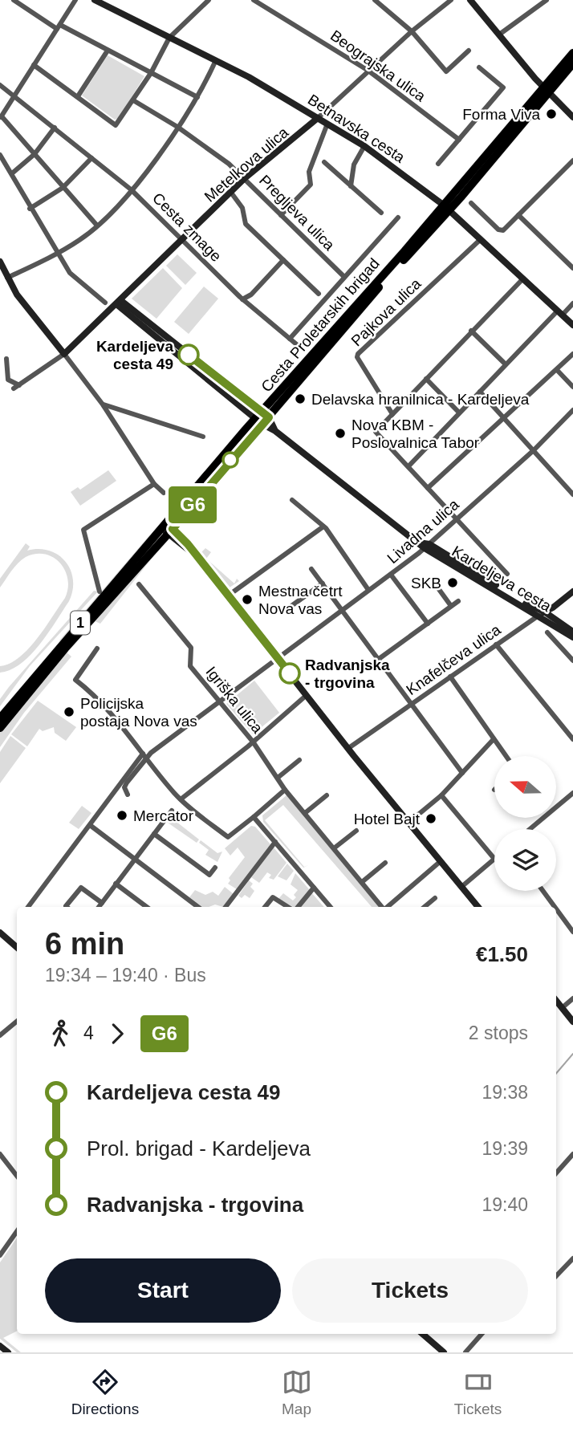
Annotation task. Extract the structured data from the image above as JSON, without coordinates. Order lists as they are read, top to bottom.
{
  "streets": {
    "main road": ["Cesta Proletarskih brigad", "1"],
    "street": [
      "Beograjska ulica",
      "Betnavska cesta",
      "Metelkova ulica",
      "Pregljeva ulica",
      "Cesta zmage",
      "Pajkova ulica",
      "Livadna ulica",
      "Kardeljeva cesta",
      "Knafelčeva ulica",
      "Igriška ulica"
    ]
  },
  "crossings": [
    ["Beograjska ulica", "Metelkova ulica"],
    ["Betnavska cesta", "Metelkova ulica"],
    ["Betnavska cesta", "Pajkova ulica"],
    ["Betnavska cesta", "Cesta Proletarskih brigad"],
    ["Metelkova ulica", "Pregljeva ulica"],
    ["Metelkova ulica", "Cesta zmage"],
    ["Metelkova ulica", "Kardeljeva cesta"],
    ["Cesta Proletarskih brigad", "Kardeljeva cesta"],
    ["Livadna ulica", "Kardeljeva cesta"],
    ["Livadna ulica", "Igriška ulica"],
    ["Kardeljeva cesta", "Knafelčeva ulica"]
  ],
  "places": [
    "Forma Viva",
    "Kardeljeva cesta 49",
    "Delavska hranilnica - Kardeljeva",
    "Nova KBM - Poslovalnica Tabor",
    "SKB",
    "Mestna četrt Nova vas",
    "Radvanjska - trgovina",
    "Policijska postaja Nova vas",
    "Mercator",
    "Hotel Bajt"
  ],
  "lines": ["bus line G6"],
  "north": "left",
  "page": {
    "on_map": "G6",
    "heading": ["6 min", "19:34 – 19:40 · Bus", "€1.50"],
    "legs": ["4", "G6", "2 stops"],
    "list": [
      {
        "name": "Kardeljeva cesta 49",
        "value": "19:38"
      },
      {
        "name": "Prol. brigad - Kardeljeva",
        "value": "19:39"
      },
      {
        "name": "Radvanjska - trgovina",
        "value": "19:40"
      }
    ],
    "buttons": ["Start", "Tickets"],
    "tabs": ["Directions", "Map", "Tickets"]
  }
}
